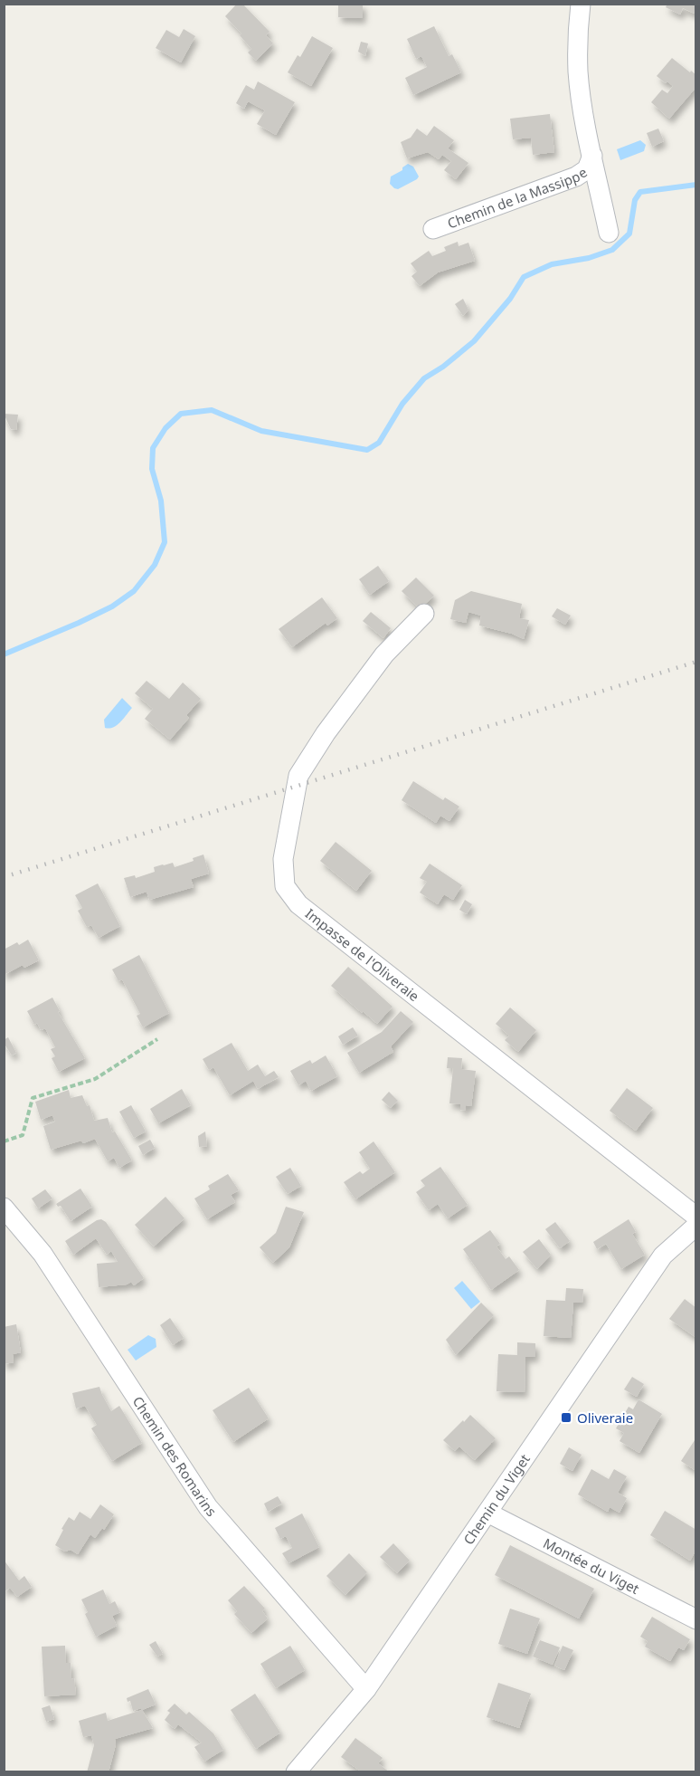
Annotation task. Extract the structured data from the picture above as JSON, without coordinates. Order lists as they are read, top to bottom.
{
  "streets": {
    "street": [
      "Chemin de la Massippe",
      "Impasse de l'Oliveraie",
      "Chemin des Romarins",
      "Chemin du Viget",
      "Montée du Viget"
    ]
  },
  "crossings": [
    ["Chemin des Romarins", "Chemin du Viget"],
    ["Chemin du Viget", "Montée du Viget"]
  ],
  "places": {
    "transit": ["Oliveraie"]
  }
}
